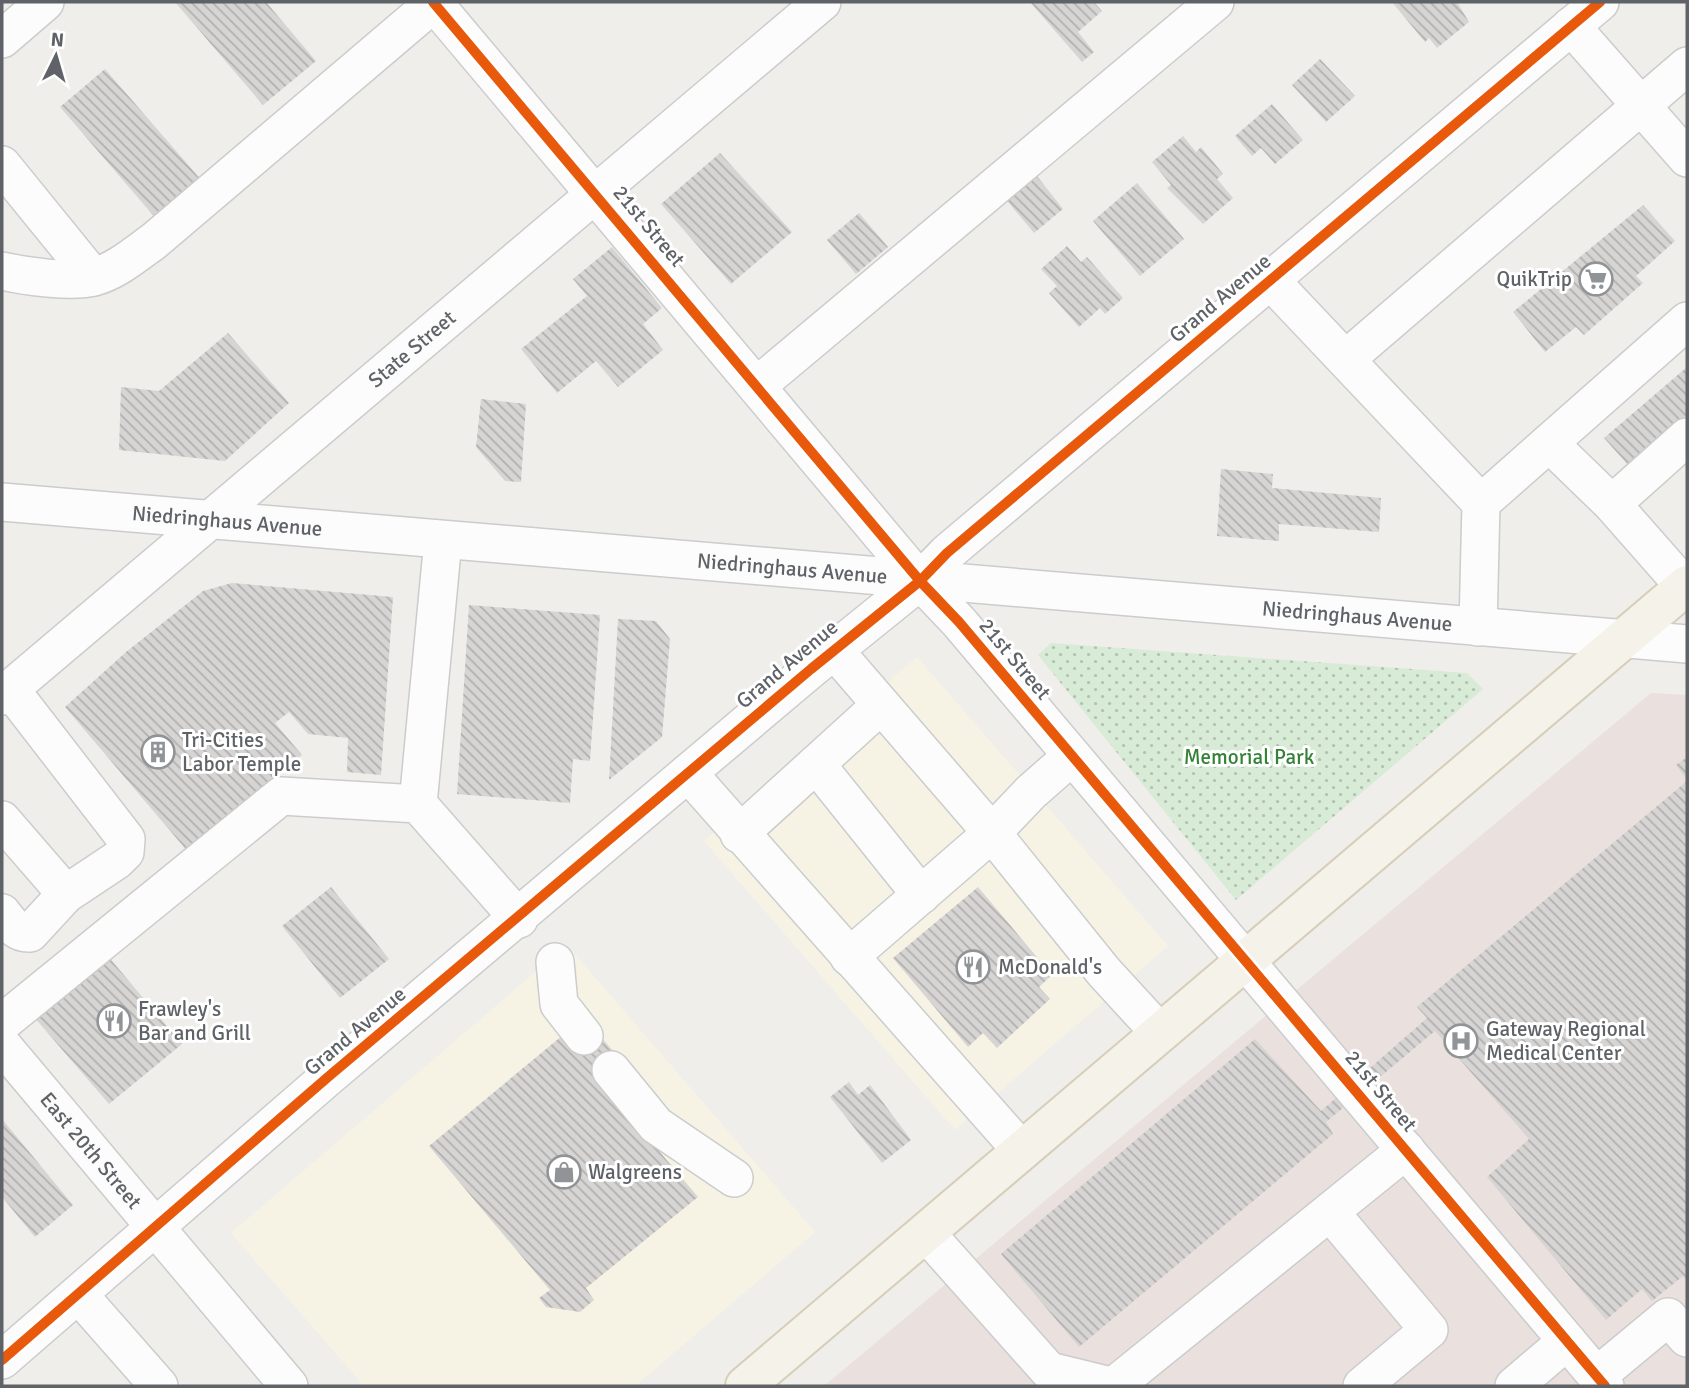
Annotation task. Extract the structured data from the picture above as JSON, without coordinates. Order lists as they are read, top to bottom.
{
  "streets": {
    "street": [
      "21st Street",
      "Grand Avenue",
      "State Street",
      "Niedringhaus Avenue",
      "East 20th Street"
    ]
  },
  "crossings": [
    ["21st Street", "Grand Avenue"],
    ["21st Street", "State Street"],
    ["21st Street", "Niedringhaus Avenue"],
    ["Grand Avenue", "Niedringhaus Avenue"],
    ["Grand Avenue", "East 20th Street"],
    ["State Street", "Niedringhaus Avenue"]
  ],
  "parks": ["Memorial Park"],
  "places": {
    "supermarket": ["QuikTrip"],
    "building": ["Tri-Cities Labor Temple"],
    "restaurant": ["McDonald's", "Frawley's Bar and Grill"],
    "hospital": ["Gateway Regional Medical Center"],
    "shop": ["Walgreens"]
  },
  "north": "top"
}
